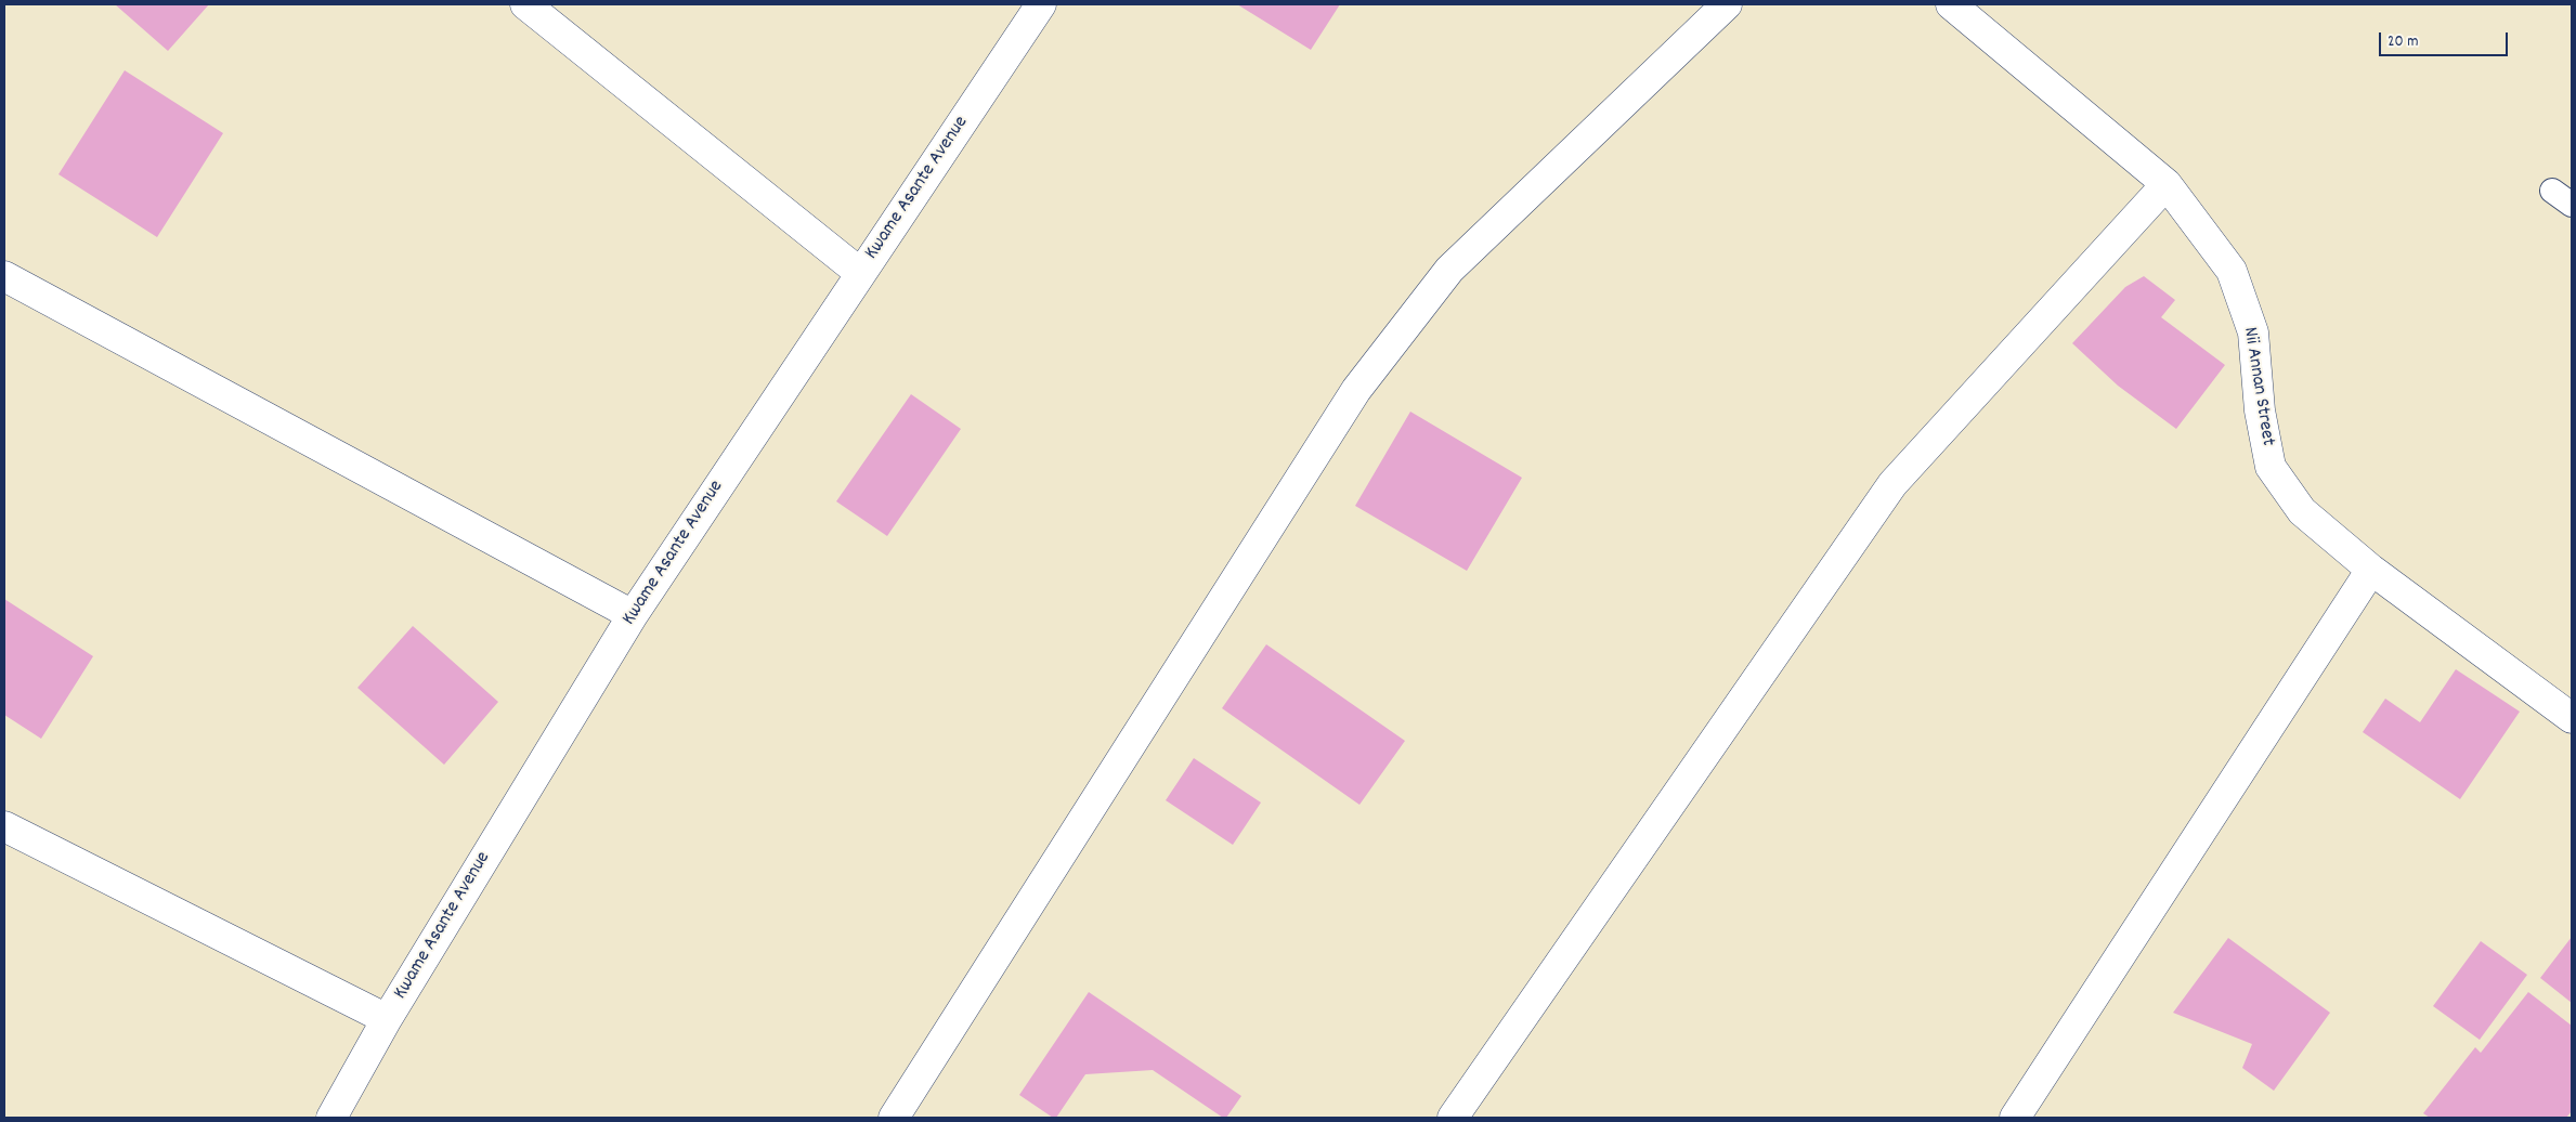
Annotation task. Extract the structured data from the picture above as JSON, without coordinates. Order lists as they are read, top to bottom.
{
  "streets": {
    "street": ["Kwame Asante Avenue", "Nii Annan Street"]
  },
  "scale_bar": "20 m"
}
